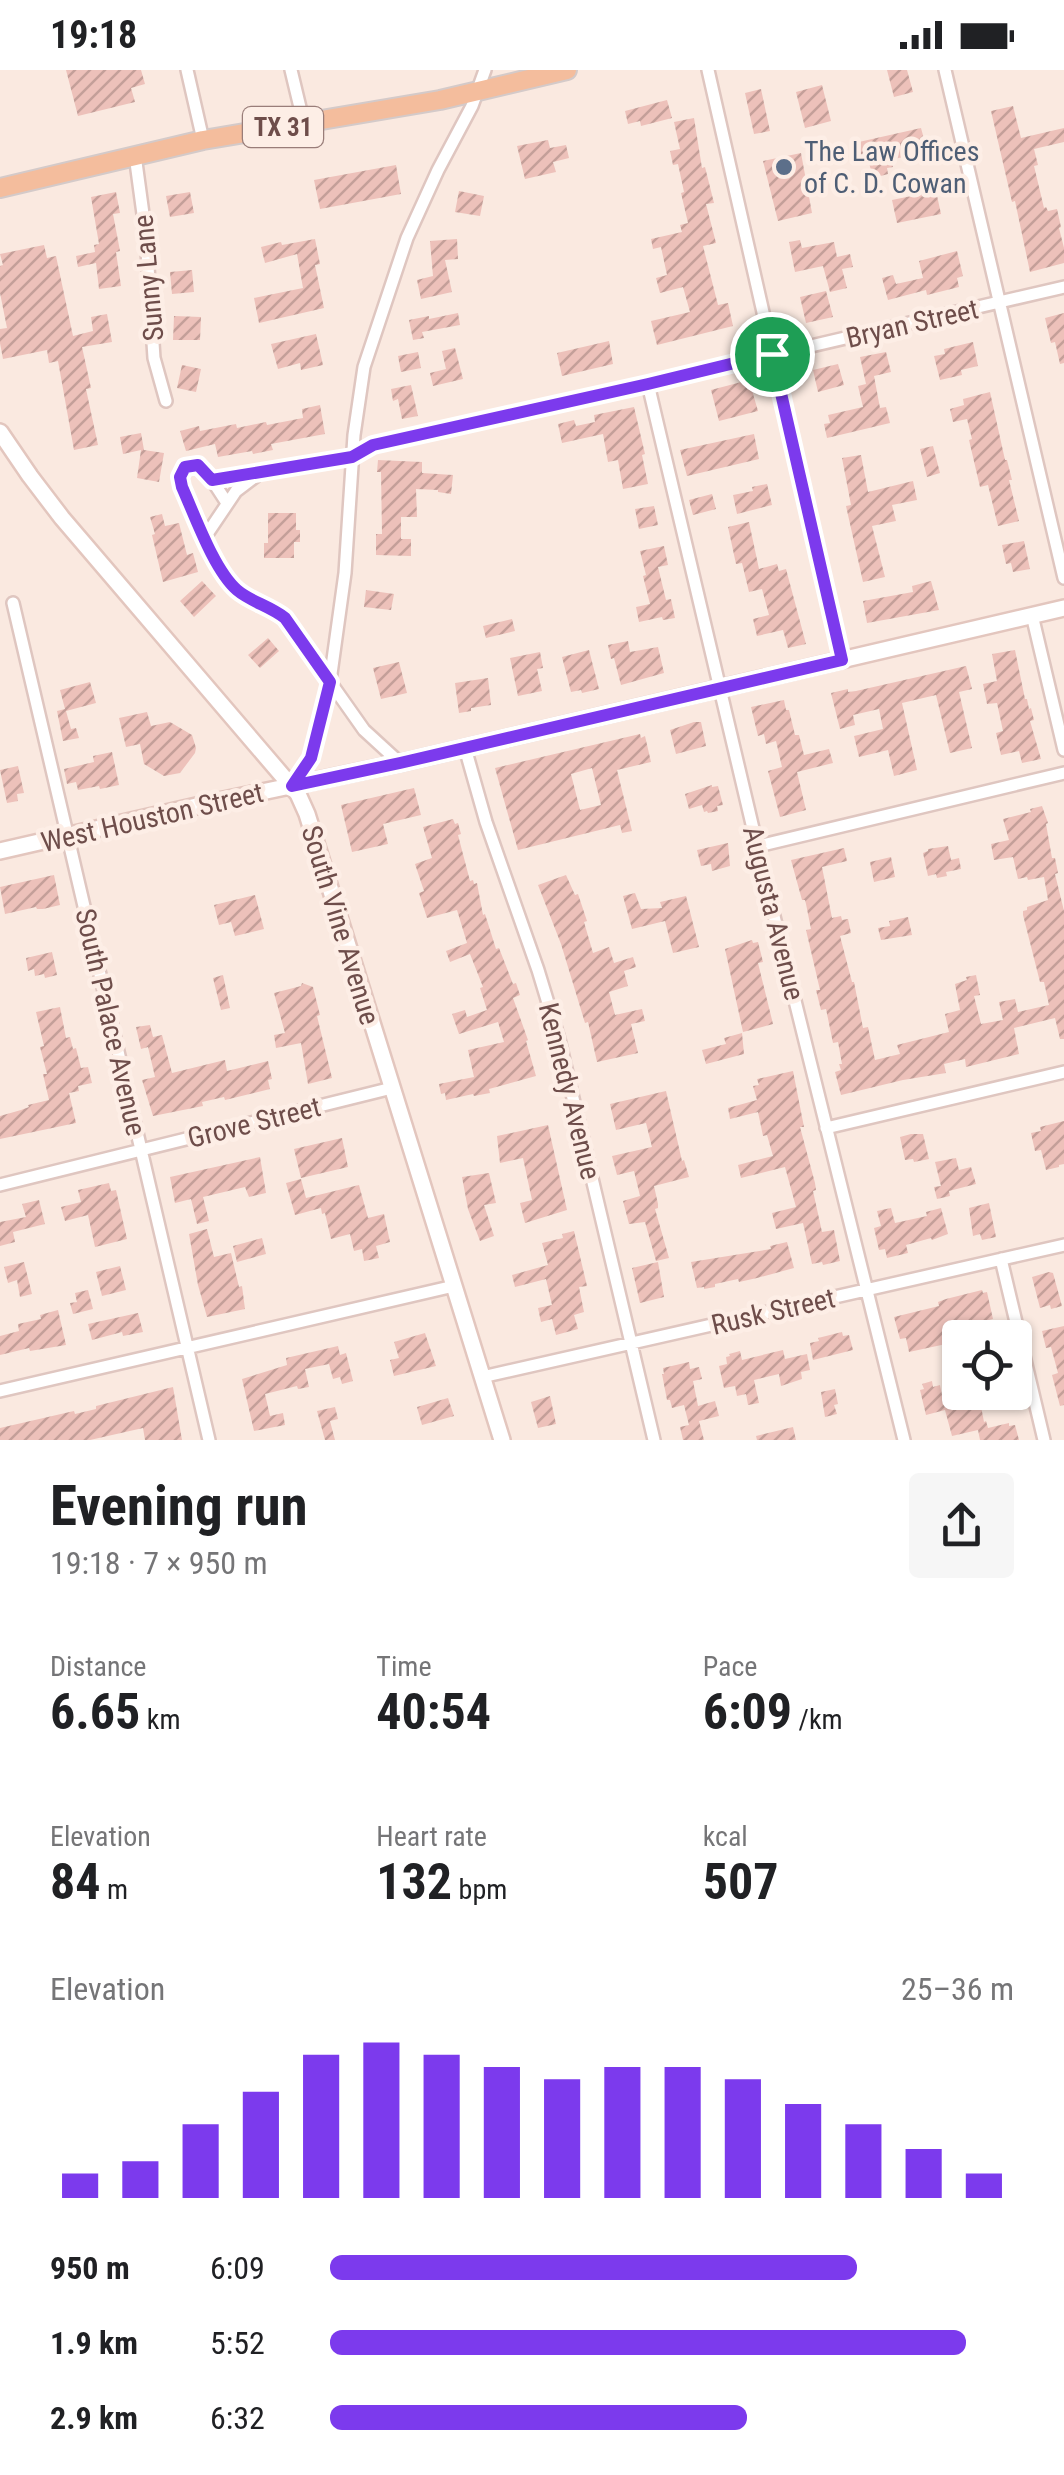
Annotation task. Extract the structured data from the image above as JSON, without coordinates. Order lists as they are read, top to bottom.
{
  "streets": {
    "main road": ["TX 31", "West Houston Street", "South Vine Avenue"],
    "street": [
      "Sunny Lane",
      "Bryan Street",
      "Augusta Avenue",
      "South Palace Avenue",
      "Kennedy Avenue",
      "Grove Street",
      "Rusk Street"
    ]
  },
  "crossings": [
    ["TX 31", "Sunny Lane"],
    ["Bryan Street", "Augusta Avenue"],
    ["West Houston Street", "Augusta Avenue"],
    ["West Houston Street", "South Vine Avenue"],
    ["West Houston Street", "South Palace Avenue"],
    ["West Houston Street", "Kennedy Avenue"],
    ["Augusta Avenue", "Rusk Street"],
    ["South Vine Avenue", "Grove Street"],
    ["South Vine Avenue", "Rusk Street"],
    ["South Palace Avenue", "Grove Street"],
    ["Kennedy Avenue", "Rusk Street"]
  ],
  "places": ["The Law Offices of C. D. Cowan"],
  "page": {
    "status": "19:18",
    "heading": ["Evening run", "19:18 · 7 × 950 m"],
    "stats": [
      ["Distance", "6.65 km"],
      ["Time", "40:54"],
      ["Pace", "6:09 /km"],
      ["Elevation", "84 m"],
      ["Heart rate", "132 bpm"],
      ["kcal", "507"]
    ],
    "chart": ["Elevation", "25–36 m"],
    "list": [
      {
        "name": "950 m",
        "note": "6:09"
      },
      {
        "name": "1.9 km",
        "note": "5:52"
      },
      {
        "name": "2.9 km",
        "note": "6:32"
      }
    ]
  }
}
